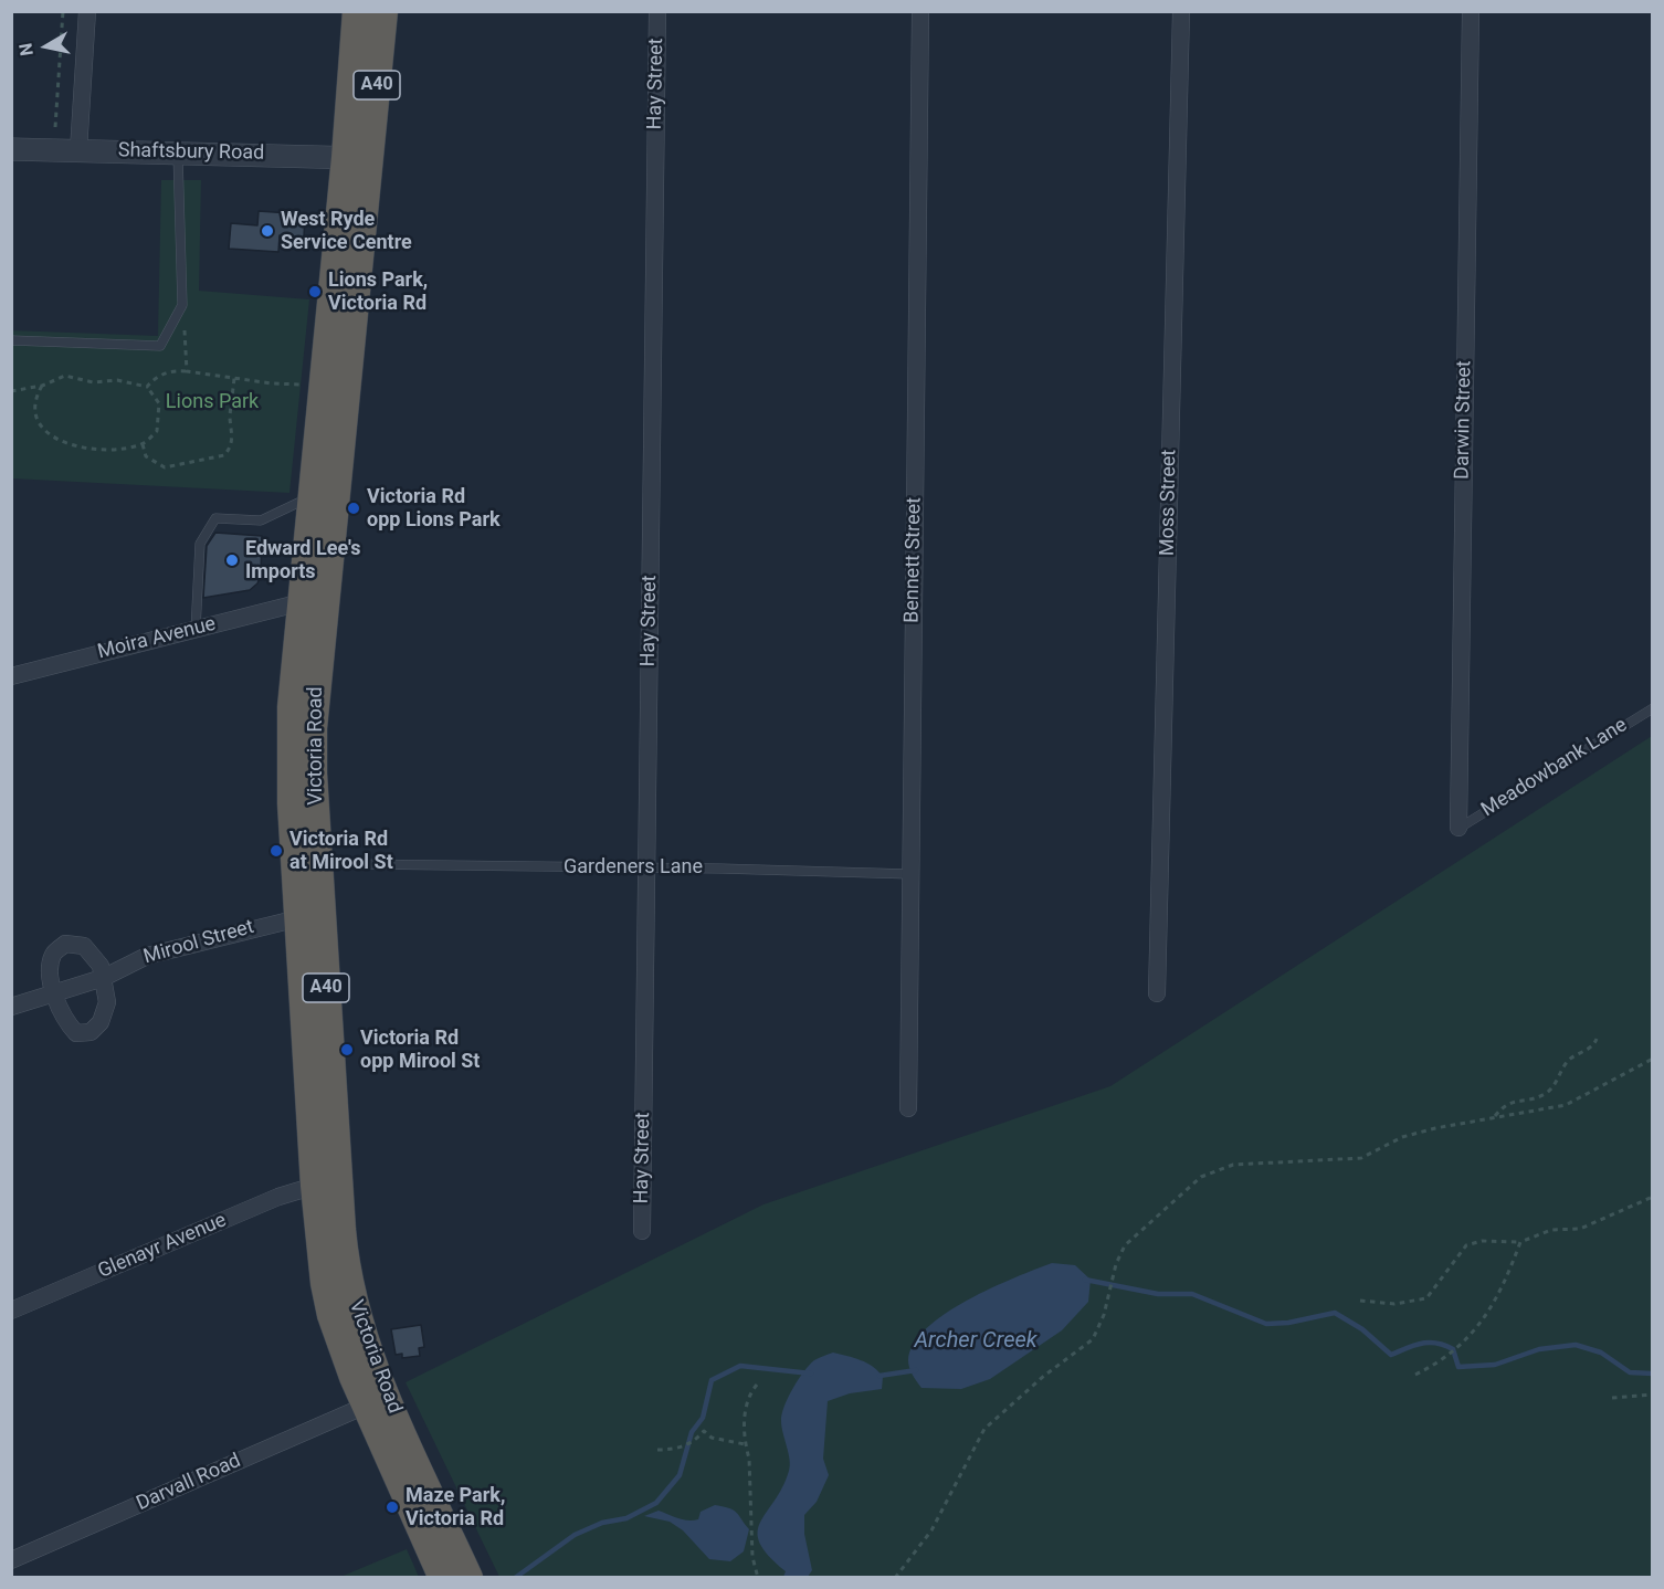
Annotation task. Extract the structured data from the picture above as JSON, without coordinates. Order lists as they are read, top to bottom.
{
  "streets": {
    "highway": ["A40", "Victoria Road"],
    "street": [
      "Hay Street",
      "Shaftsbury Road",
      "Darwin Street",
      "Moss Street",
      "Bennett Street",
      "Moira Avenue",
      "Mirool Street",
      "Glenayr Avenue",
      "Darvall Road"
    ],
    "lane": ["Meadowbank Lane", "Gardeners Lane"]
  },
  "crossings": [
    ["Hay Street", "Gardeners Lane"],
    ["Shaftsbury Road", "Victoria Road"],
    ["Darwin Street", "Meadowbank Lane"],
    ["Bennett Street", "Gardeners Lane"],
    ["Moira Avenue", "Victoria Road"],
    ["Victoria Road", "Mirool Street"],
    ["Victoria Road", "Glenayr Avenue"],
    ["Victoria Road", "Darvall Road"]
  ],
  "water": ["Archer Creek"],
  "parks": ["Lions Park"],
  "places": [
    "West Ryde Service Centre",
    "Lions Park, Victoria Rd",
    "Victoria Rd opp Lions Park",
    "Edward Lee's Imports",
    "Victoria Rd at Mirool St",
    "Victoria Rd opp Mirool St",
    "Maze Park, Victoria Rd"
  ],
  "north": "left"
}
